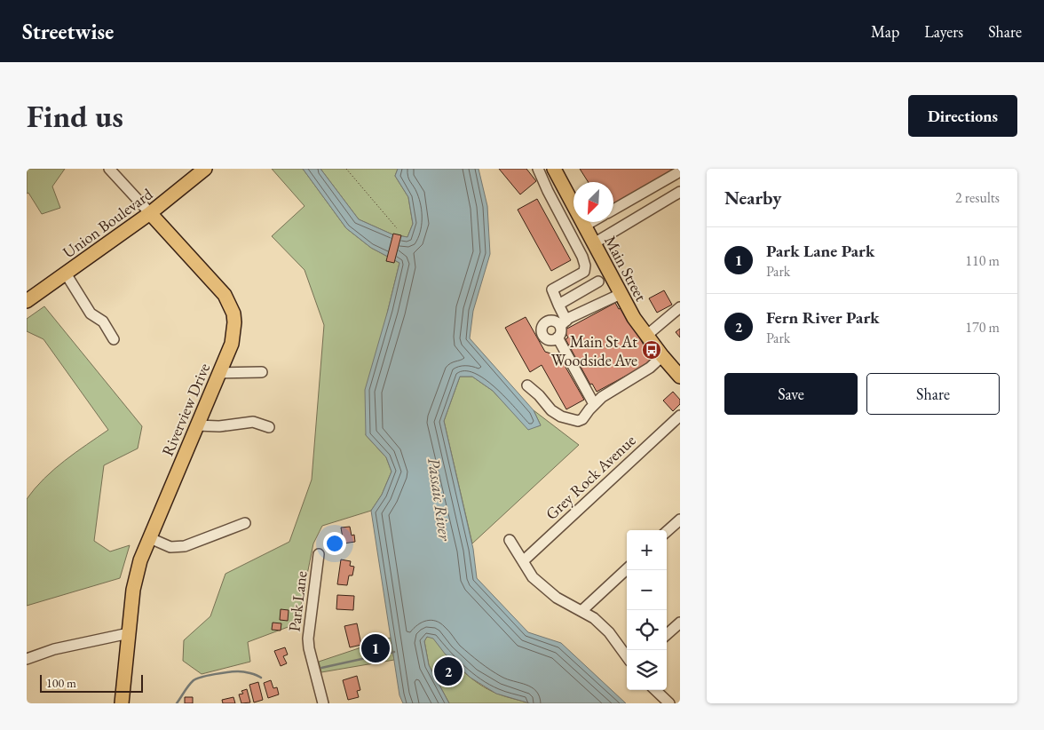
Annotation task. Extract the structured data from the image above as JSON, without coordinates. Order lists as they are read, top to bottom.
{
  "streets": {
    "main road": ["Union Boulevard", "Main Street", "Riverview Drive"],
    "street": ["Grey Rock Avenue", "Park Lane"]
  },
  "crossings": [
    ["Union Boulevard", "Riverview Drive"]
  ],
  "water": ["Passaic River"],
  "places": {
    "bus stop": ["Main St At Woodside Ave"]
  },
  "scale_bar": "100 m",
  "north": "bottom left",
  "page": {
    "header": "Streetwise",
    "nav": ["Map", "Layers", "Share"],
    "buttons": [
      "Directions",
      ["Save", "Share"]
    ],
    "title": "Find us",
    "heading": ["Nearby", "2 results"],
    "list": [
      {
        "mark": "1",
        "name": "Park Lane Park",
        "note": "Park",
        "value": "110 m"
      },
      {
        "mark": "2",
        "name": "Fern River Park",
        "note": "Park",
        "value": "170 m"
      }
    ],
    "map_buttons": ["+", "−"],
    "pins": ["1", "2"],
    "scale": "100 m"
  }
}
